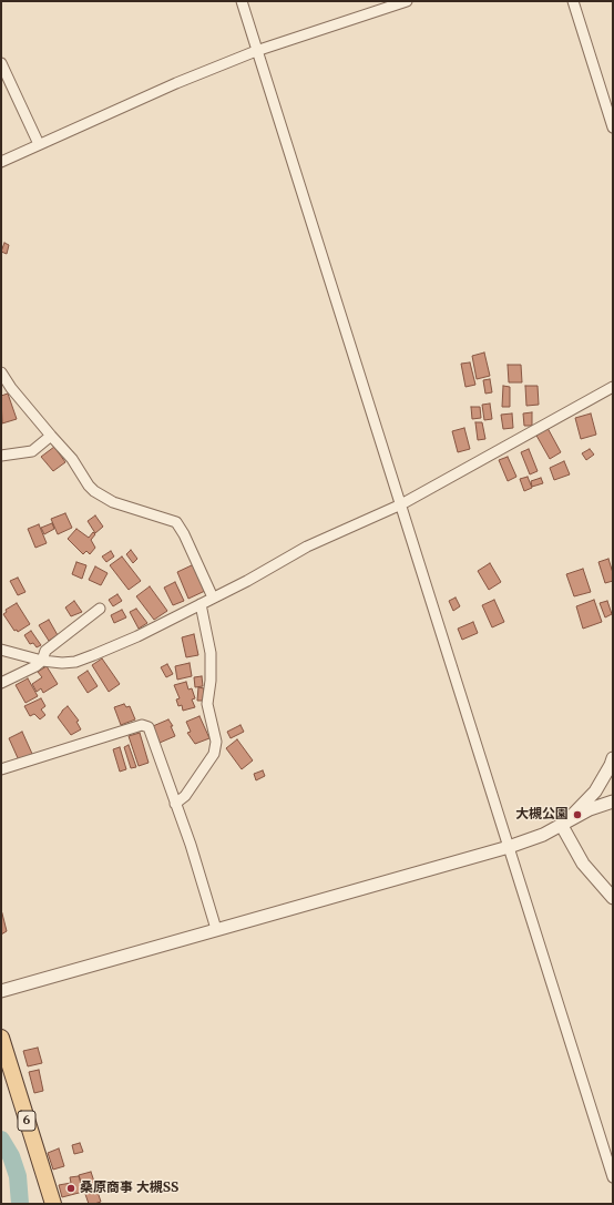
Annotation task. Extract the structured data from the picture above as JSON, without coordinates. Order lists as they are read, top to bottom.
{
  "streets": {
    "main road": ["6"]
  },
  "places": ["大槻公園", "桑原商事 大槻SS"]
}
